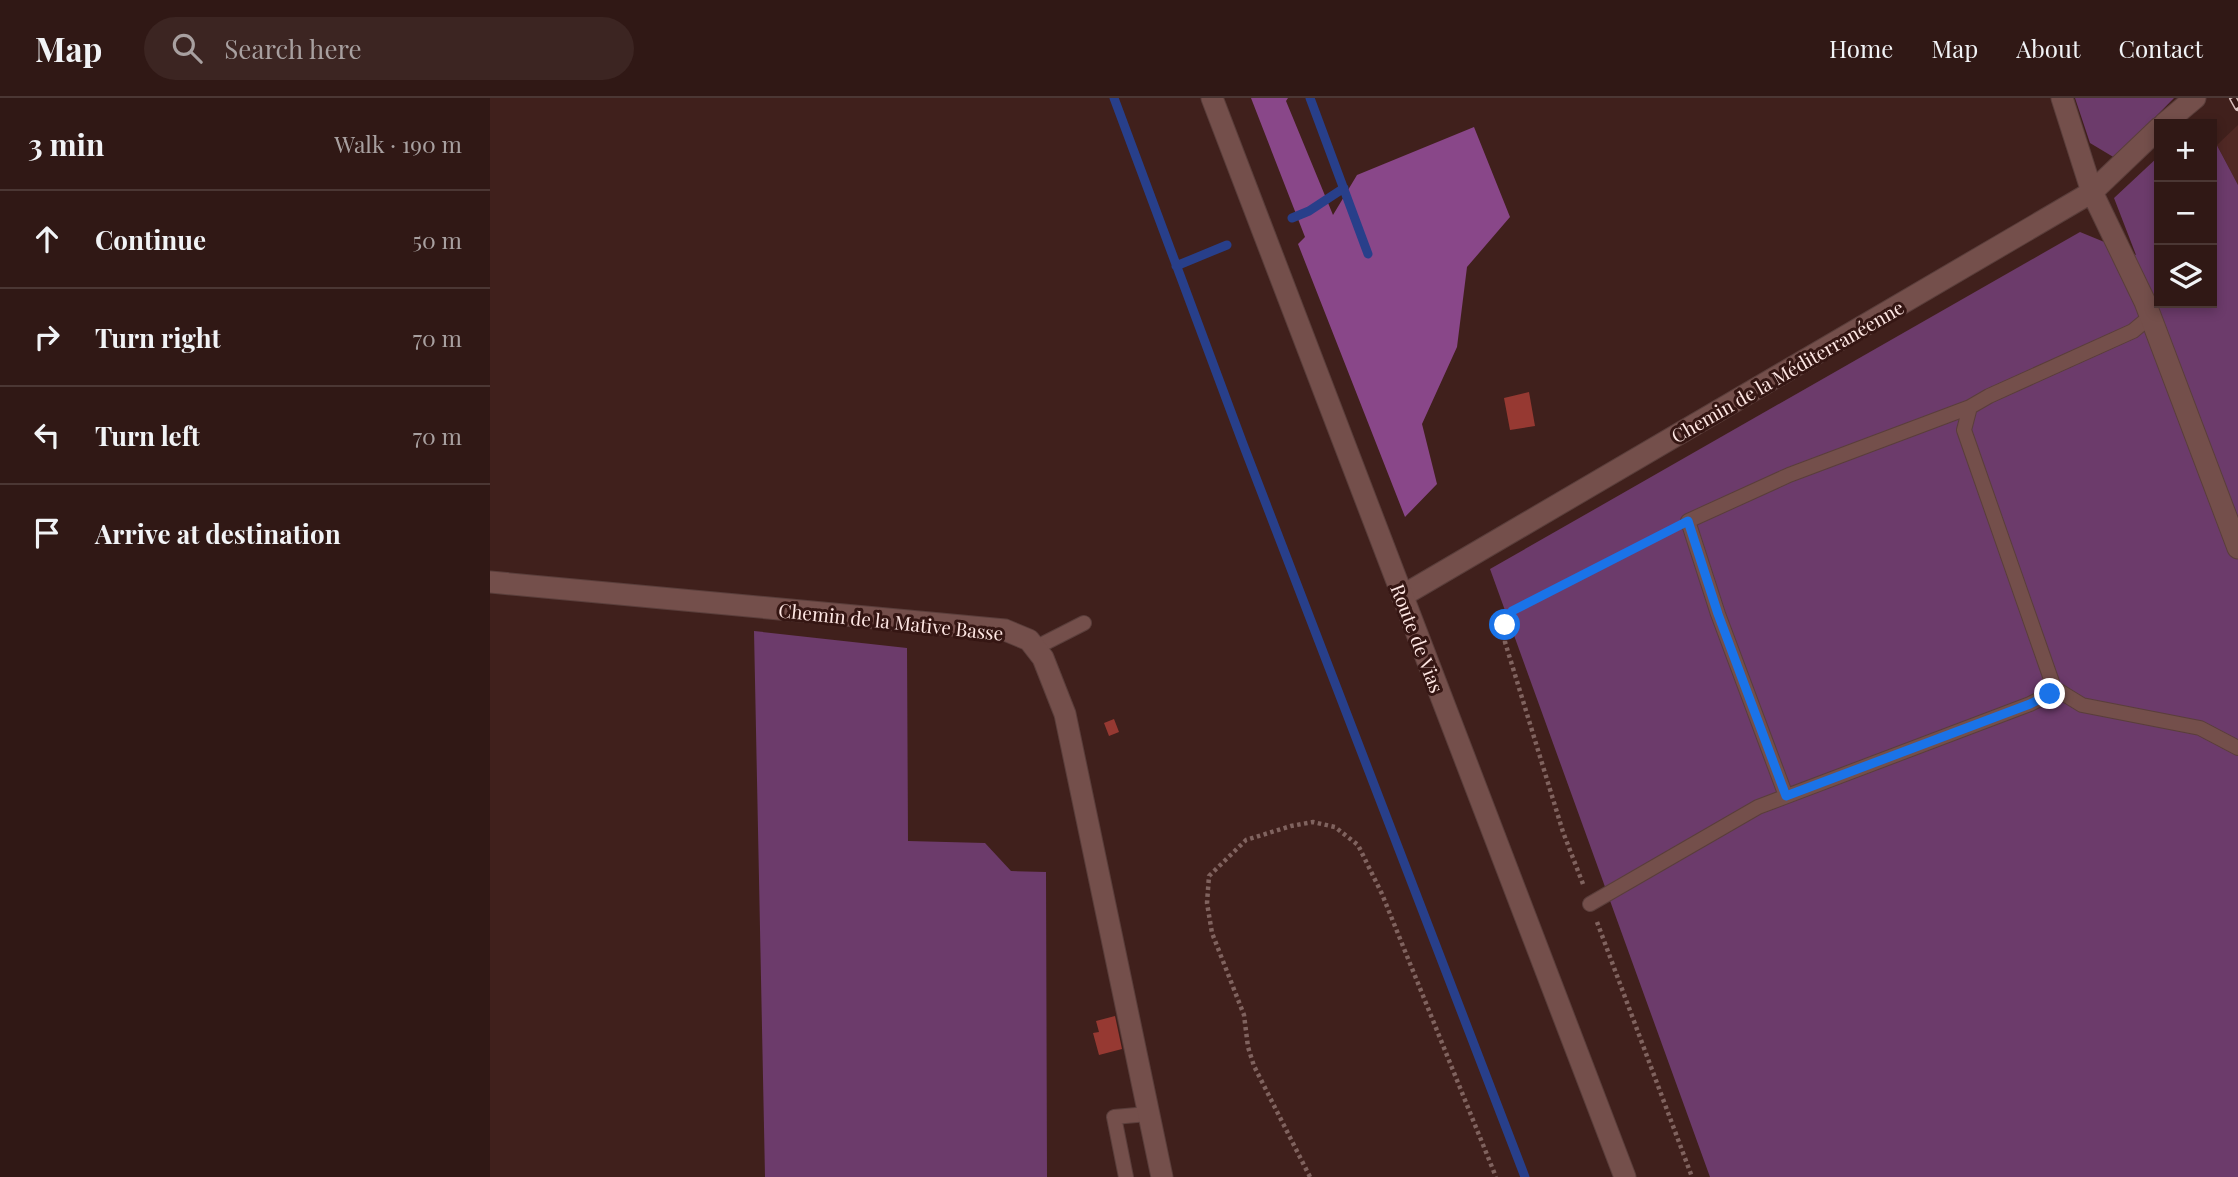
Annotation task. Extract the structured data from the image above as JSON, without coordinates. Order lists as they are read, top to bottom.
{
  "streets": {
    "street": ["Chemin de la Méditerranéenne", "Chemin de la Mative Basse", "Route de Vias"]
  },
  "crossings": [
    ["Chemin de la Méditerranéenne", "Route de Vias"]
  ],
  "page": {
    "header": "Map",
    "search": "Search here",
    "nav": [
      "Home",
      "Map",
      "About",
      "Contact"
    ],
    "heading": ["3 min", "Walk · 190 m"],
    "map_buttons": ["+", "−"],
    "list": [
      ["Continue", "50 m"],
      ["Turn right", "70 m"],
      ["Turn left", "70 m"],
      "Arrive at destination"
    ]
  }
}
